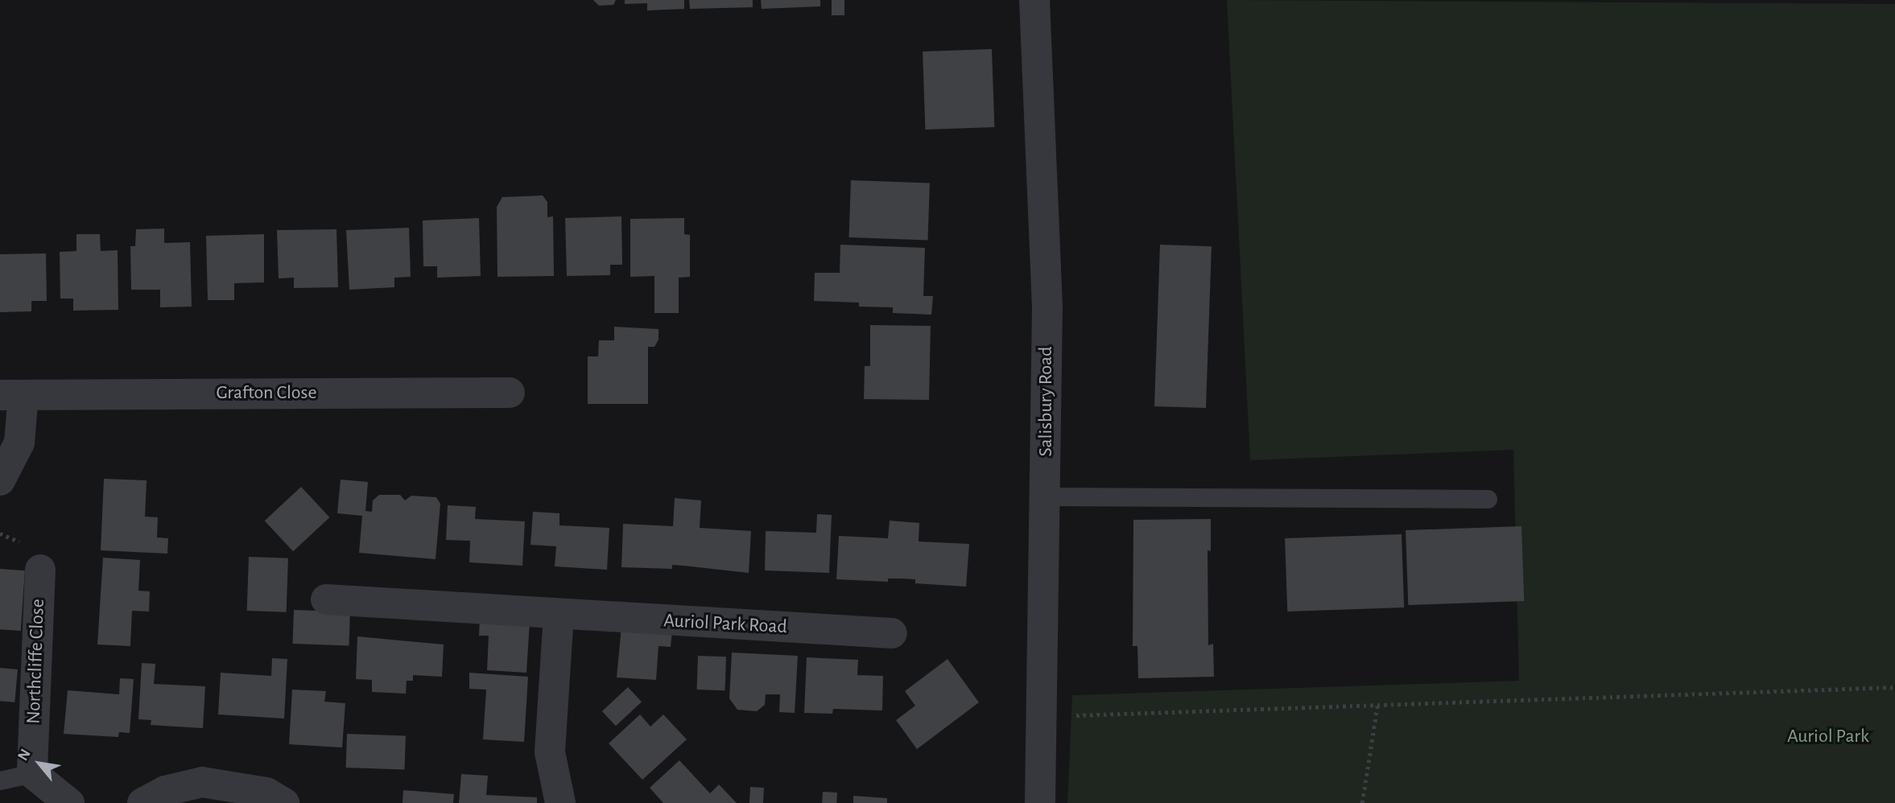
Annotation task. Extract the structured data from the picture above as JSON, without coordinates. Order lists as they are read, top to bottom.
{
  "streets": {
    "street": [
      "Grafton Close",
      "Salisbury Road",
      "Auriol Park Road",
      "Northcliffe Close"
    ]
  },
  "parks": ["Auriol Park"],
  "north": "top left"
}
